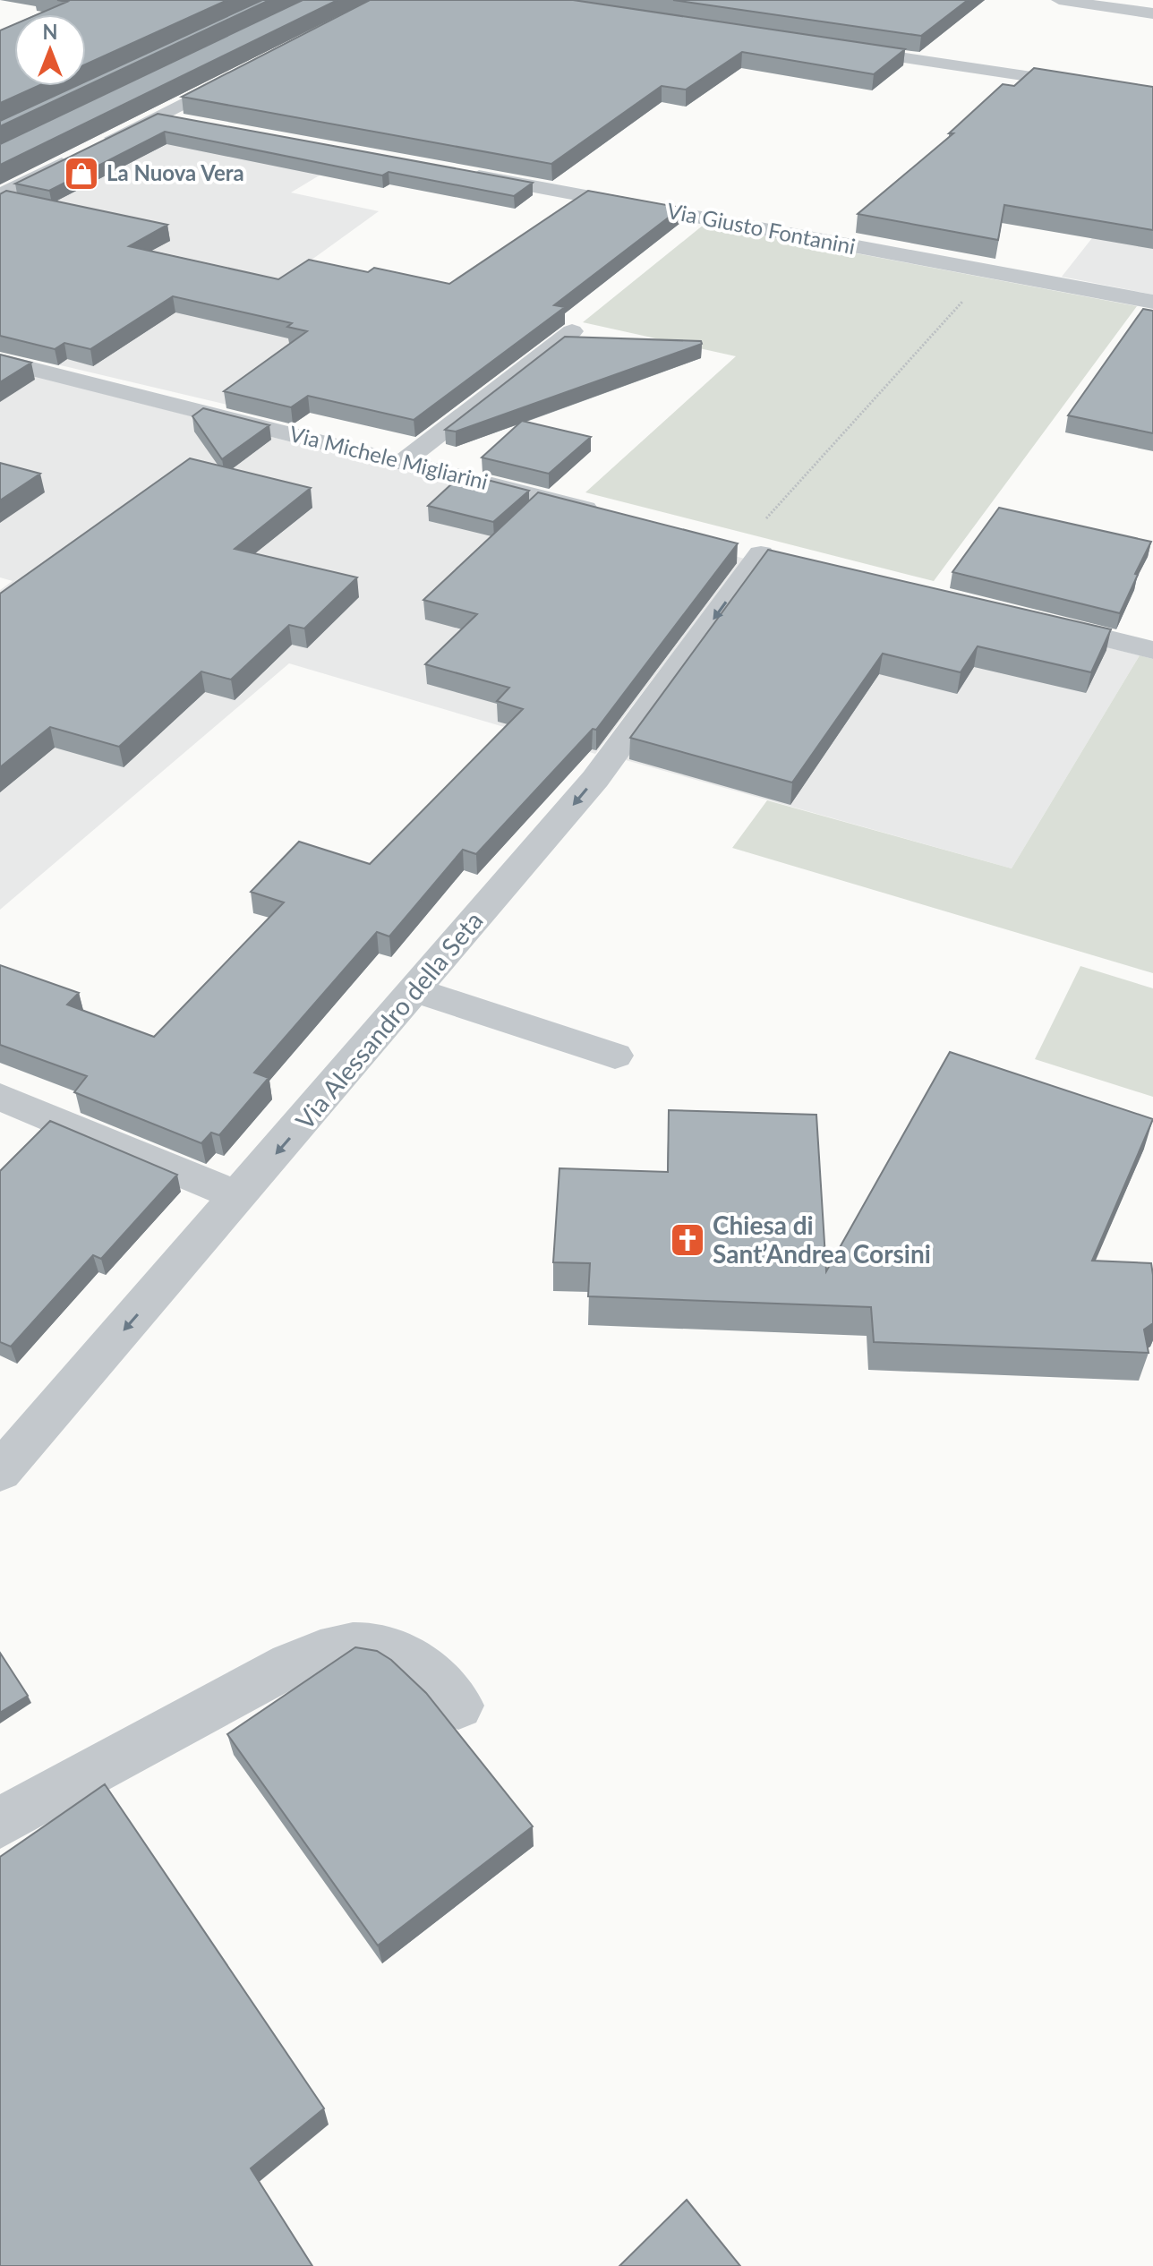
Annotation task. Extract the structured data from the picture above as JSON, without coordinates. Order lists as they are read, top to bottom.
{
  "streets": {
    "street": ["Via Giusto Fontanini", "Via Michele Migliarini", "Via Alessandro della Seta"]
  },
  "one_way": ["Via Alessandro della Seta"],
  "places": {
    "shop": ["La Nuova Vera"],
    "church": ["Chiesa di Sant’Andrea Corsini"]
  },
  "north": "top"
}
